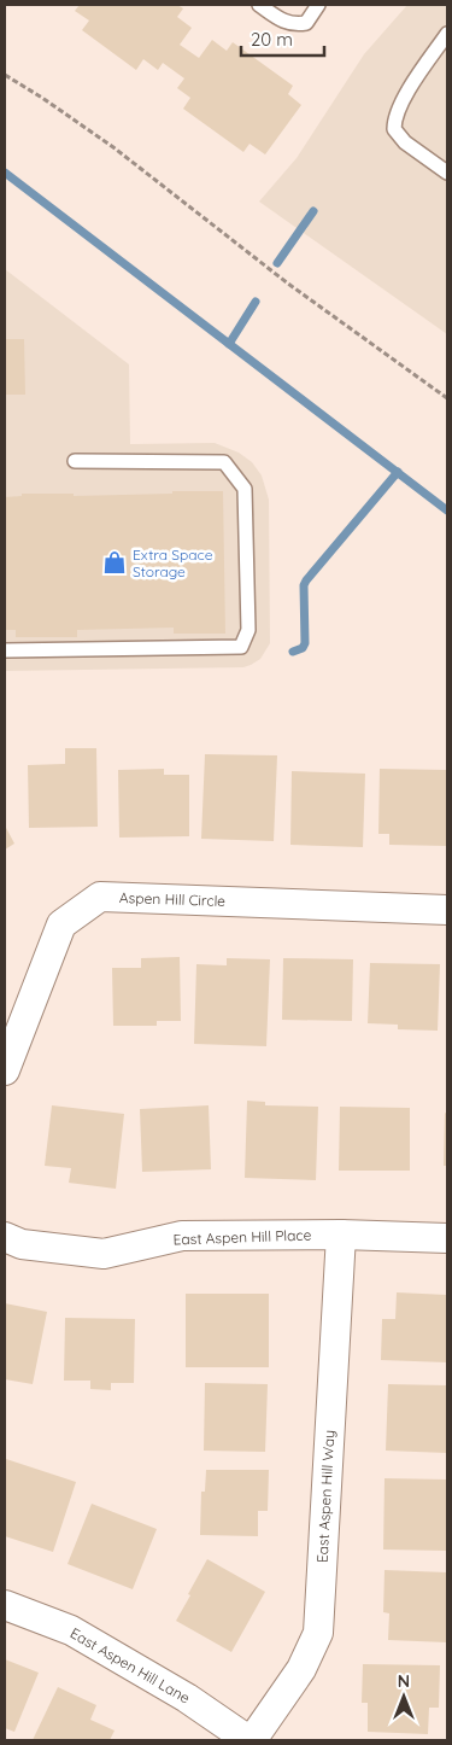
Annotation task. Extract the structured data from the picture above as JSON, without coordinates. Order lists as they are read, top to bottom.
{
  "streets": {
    "street": [
      "Aspen Hill Circle",
      "East Aspen Hill Place",
      "East Aspen Hill Way",
      "East Aspen Hill Lane"
    ]
  },
  "crossings": [
    ["East Aspen Hill Place", "East Aspen Hill Way"],
    ["East Aspen Hill Way", "East Aspen Hill Lane"]
  ],
  "places": {
    "shop": ["Extra Space Storage"]
  },
  "scale_bar": "20 m",
  "north": "top"
}
